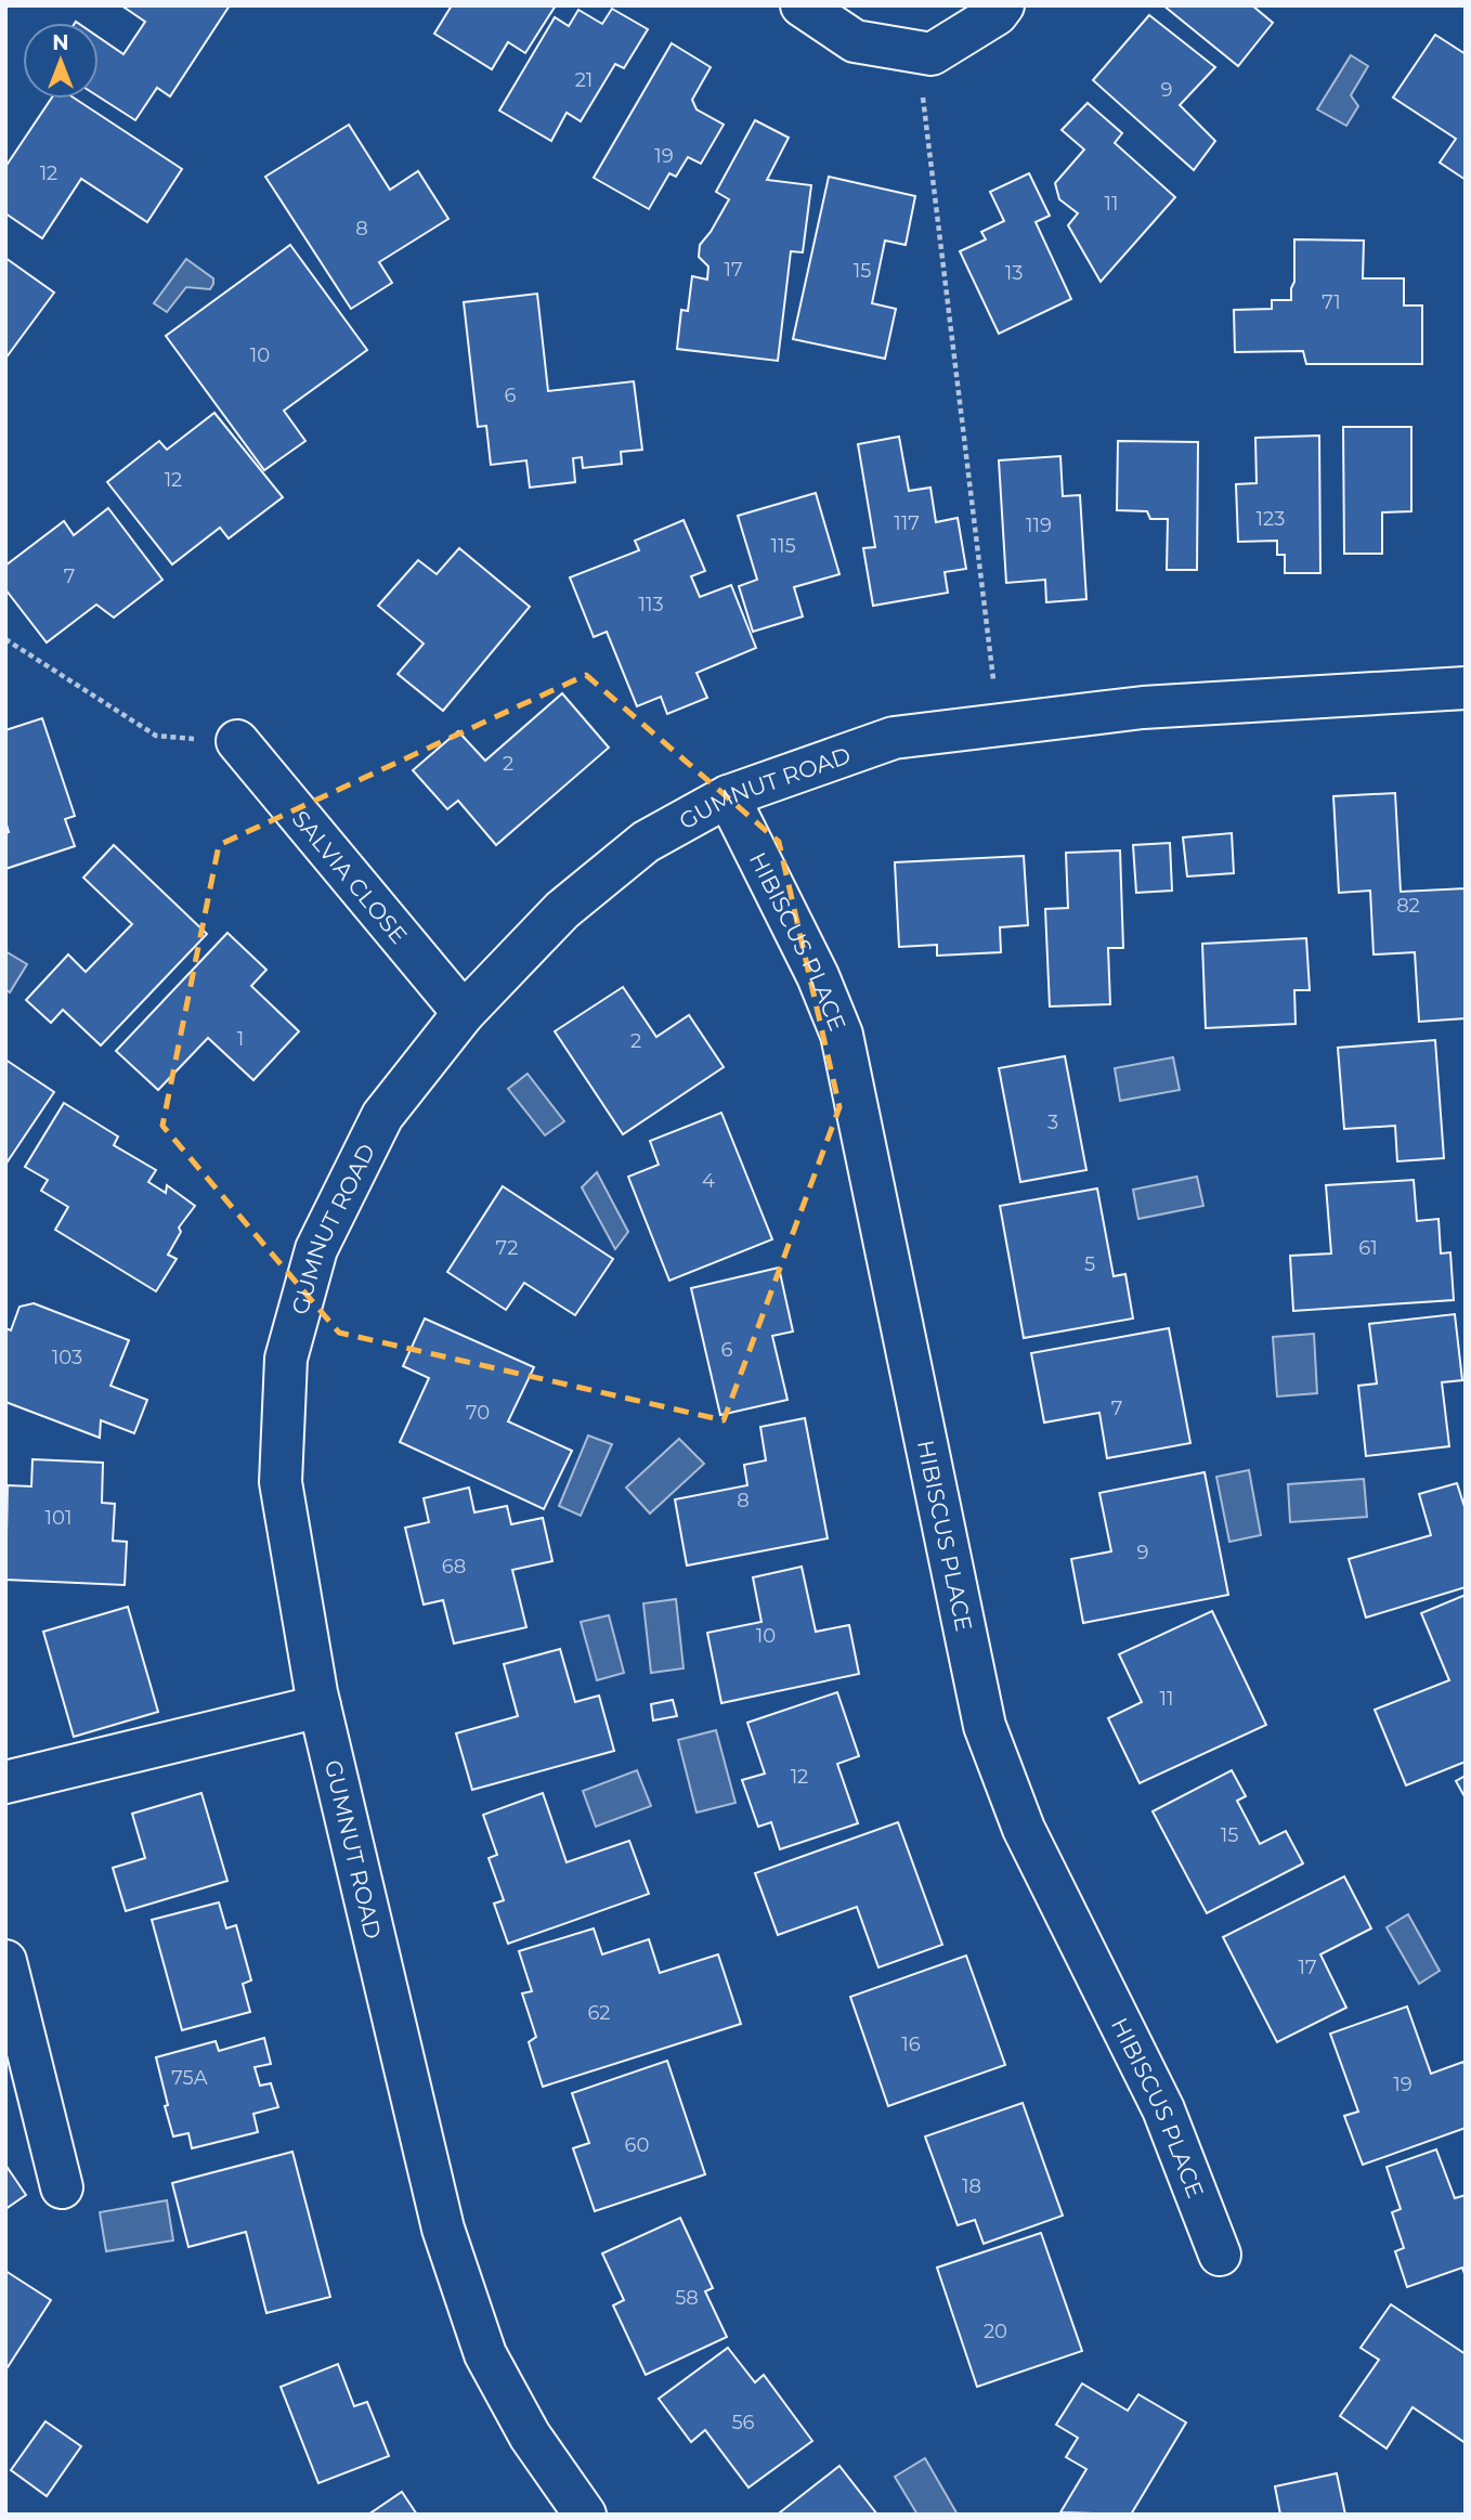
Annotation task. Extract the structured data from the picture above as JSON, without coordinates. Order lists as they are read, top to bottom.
{
  "streets": {
    "street": ["GUMNUT ROAD", "SALVIA CLOSE", "HIBISCUS PLACE"]
  },
  "crossings": [
    ["GUMNUT ROAD", "SALVIA CLOSE"],
    ["GUMNUT ROAD", "HIBISCUS PLACE"]
  ],
  "house_numbers": [
    "21",
    "9",
    "19",
    "12",
    "11",
    "8",
    "17",
    "15",
    "13",
    "71",
    "10",
    "6",
    "12",
    "123",
    "117",
    "119",
    "115",
    "7",
    "113",
    "2",
    "82",
    "1",
    "2",
    "3",
    "4",
    "72",
    "61",
    "5",
    "6",
    "103",
    "7",
    "70",
    "8",
    "101",
    "9",
    "68",
    "10",
    "11",
    "12",
    "15",
    "17",
    "62",
    "16",
    "75A",
    "19",
    "60",
    "18",
    "58",
    "20",
    "56"
  ],
  "north": "top"
}
